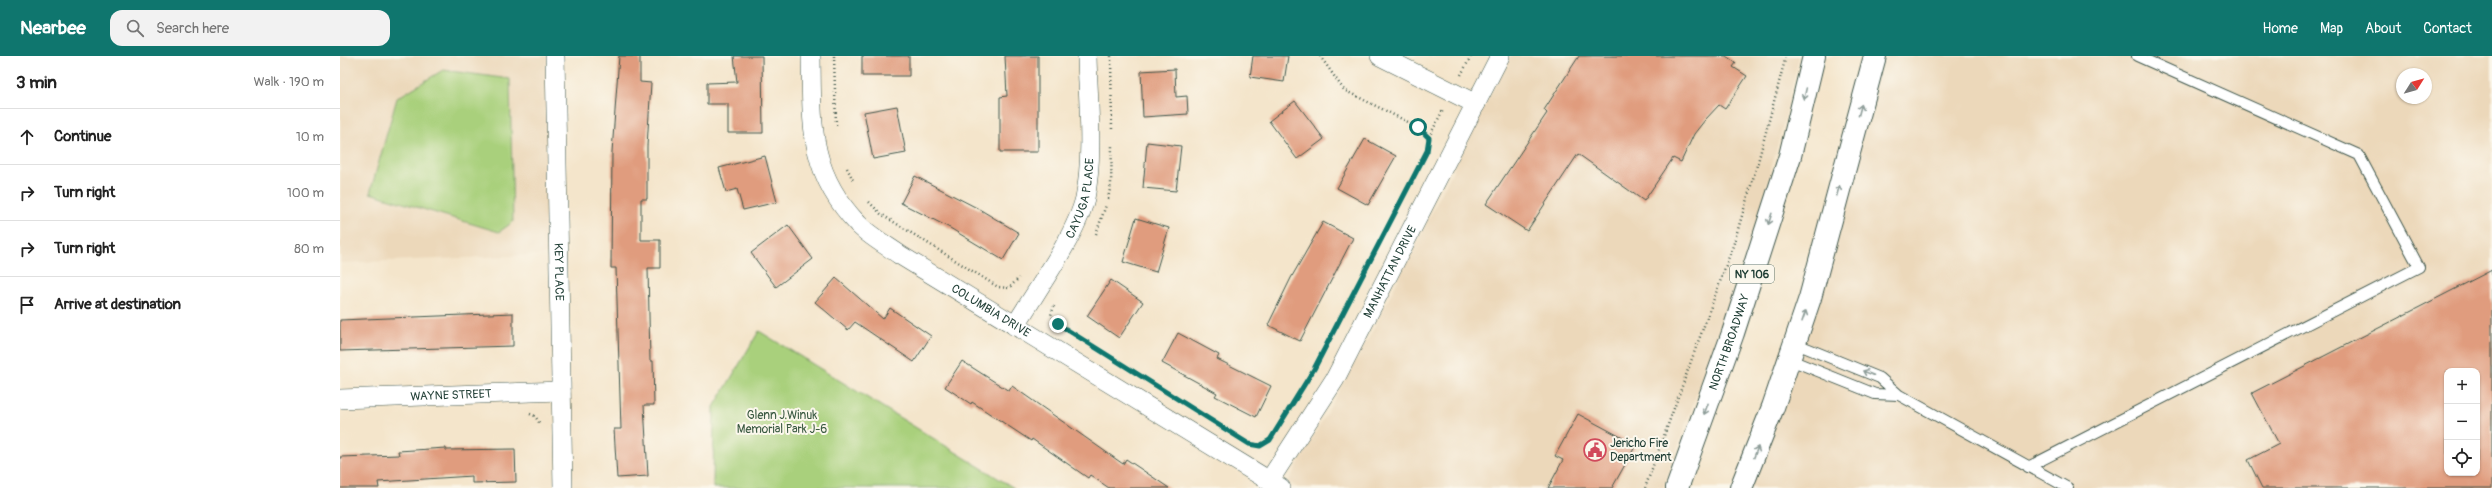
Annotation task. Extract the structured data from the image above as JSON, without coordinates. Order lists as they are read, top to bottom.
{
  "streets": {
    "main road": ["NY 106", "NORTH BROADWAY"],
    "street": [
      "CAYUGA PLACE",
      "MANHATTAN DRIVE",
      "KEY PLACE",
      "COLUMBIA DRIVE",
      "WAYNE STREET"
    ]
  },
  "crossings": [
    ["CAYUGA PLACE", "COLUMBIA DRIVE"],
    ["MANHATTAN DRIVE", "COLUMBIA DRIVE"],
    ["KEY PLACE", "WAYNE STREET"]
  ],
  "parks": ["Glenn J.Winuk Memorial Park J-6"],
  "places": {
    "public building": ["Jericho Fire Department"]
  },
  "north": "top right",
  "page": {
    "header": "Nearbee",
    "search": "Search here",
    "nav": [
      "Home",
      "Map",
      "About",
      "Contact"
    ],
    "heading": ["3 min", "Walk · 190 m"],
    "list": [
      ["Continue", "10 m"],
      ["Turn right", "100 m"],
      ["Turn right", "80 m"],
      "Arrive at destination"
    ],
    "map_buttons": ["+", "−"]
  }
}
